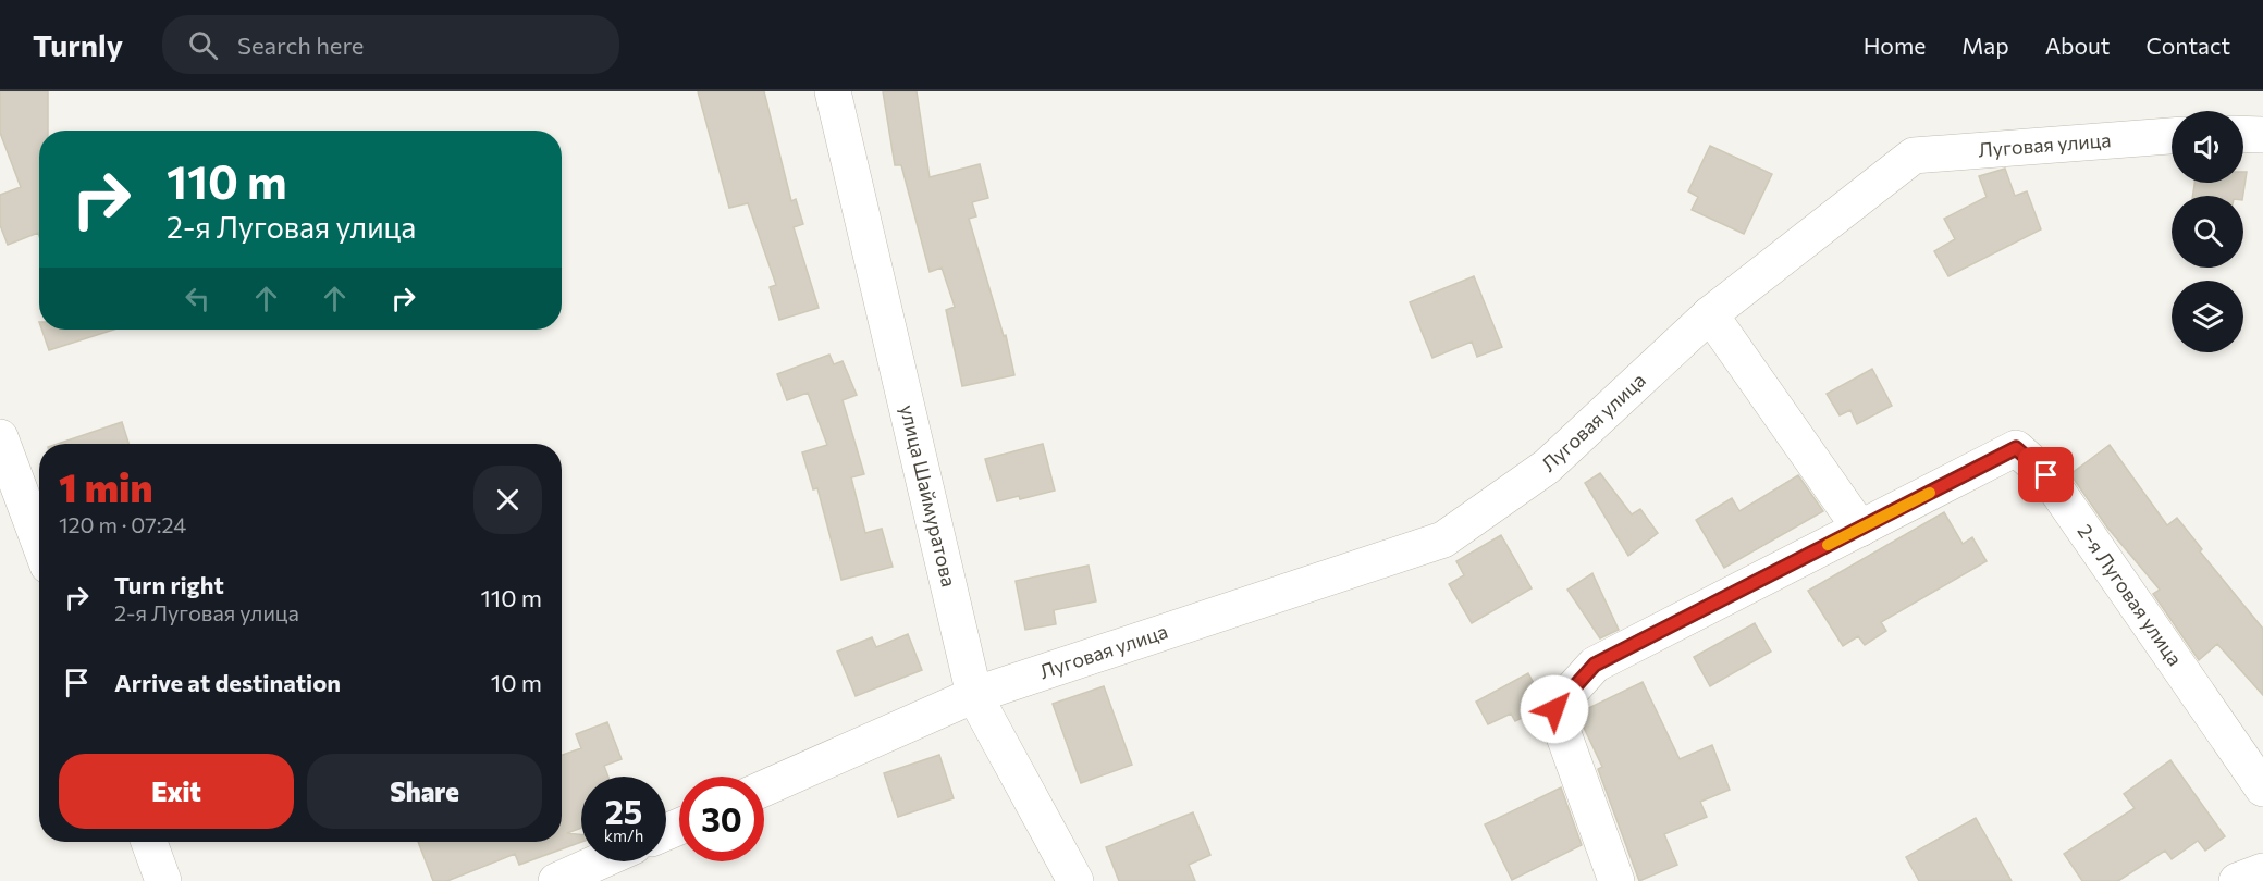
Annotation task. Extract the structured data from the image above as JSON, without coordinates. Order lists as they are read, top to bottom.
{
  "streets": {
    "street": ["Луговая улица", "улица Шаймуратова", "2-я Луговая улица"]
  },
  "crossings": [
    ["Луговая улица", "улица Шаймуратова"]
  ],
  "page": {
    "header": "Turnly",
    "search": "Search here",
    "nav": [
      "Home",
      "Map",
      "About",
      "Contact"
    ],
    "turn": ["110 m", "2-я Луговая улица"],
    "heading": ["1 min", "120 m · 07:24"],
    "list": [
      {
        "name": "Turn right",
        "note": "2-я Луговая улица",
        "value": "110 m"
      },
      {
        "name": "Arrive at destination",
        "value": "10 m"
      }
    ],
    "buttons": ["Exit", "Share"],
    "speed": "25 km/h",
    "limit": "30"
  }
}
